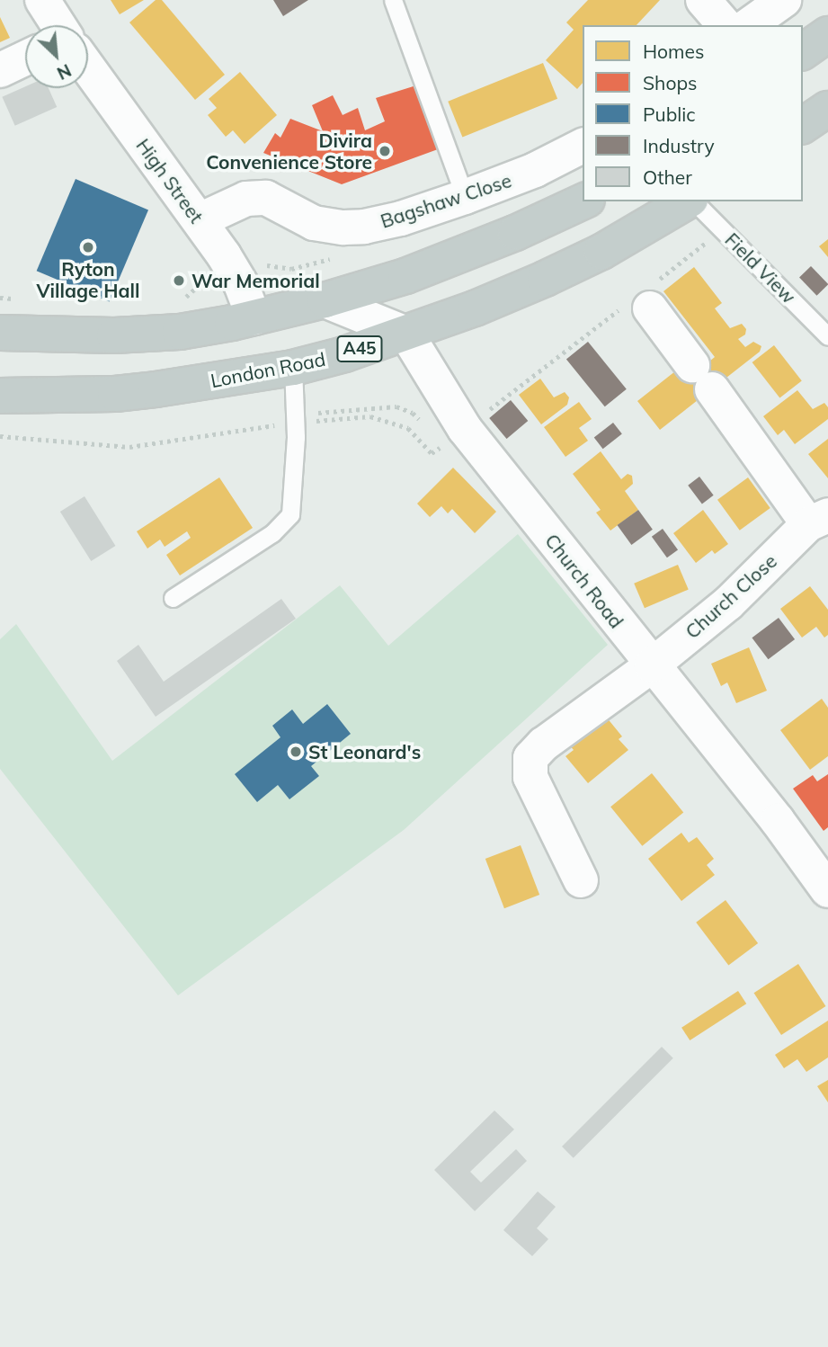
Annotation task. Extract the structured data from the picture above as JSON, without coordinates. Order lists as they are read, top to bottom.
{
  "streets": {
    "highway": ["A45", "London Road"],
    "street": [
      "High Street",
      "Bagshaw Close",
      "Church Road",
      "Church Close"
    ],
    "lane": ["Field View"]
  },
  "crossings": [
    ["High Street", "Bagshaw Close"],
    ["London Road", "Church Road"],
    ["Church Road", "Church Close"]
  ],
  "places": [
    "Divira Convenience Store",
    "Ryton Village Hall",
    "War Memorial",
    "St Leonard's"
  ],
  "legend": [
    "Homes",
    "Shops",
    "Public",
    "Industry",
    "Other"
  ],
  "north": "bottom right"
}
